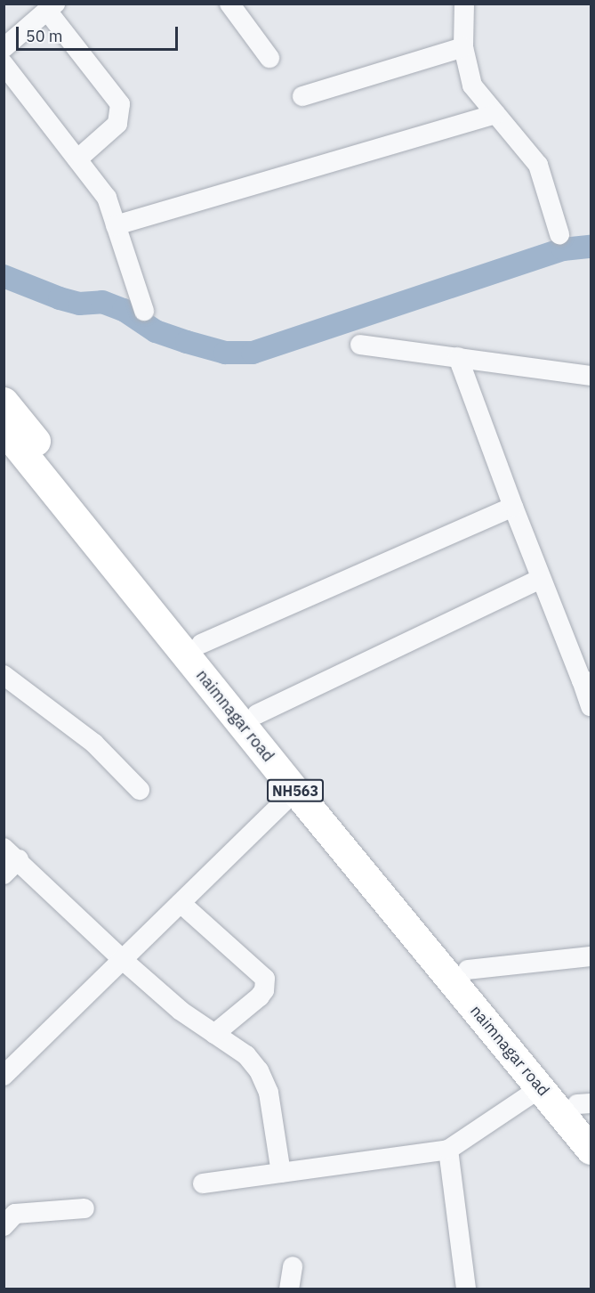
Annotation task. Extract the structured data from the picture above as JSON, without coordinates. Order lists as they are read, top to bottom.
{
  "streets": {
    "highway": ["naimnagar road", "NH563"]
  },
  "scale_bar": "50 m"
}
